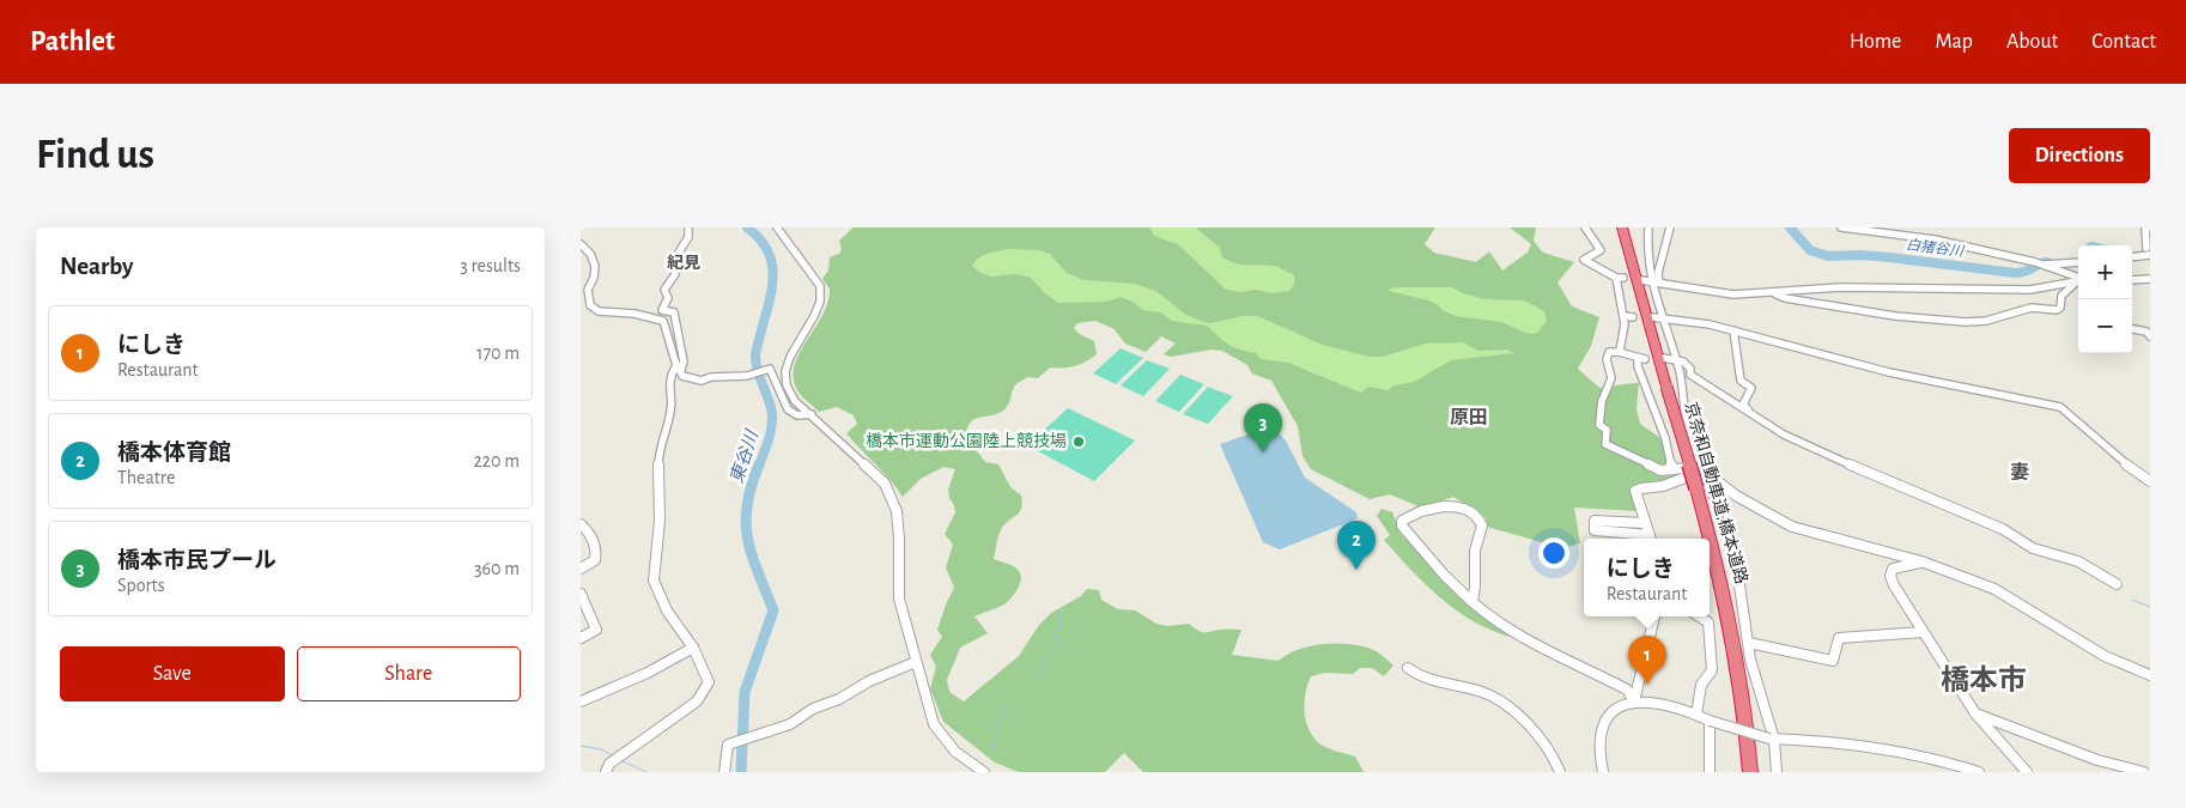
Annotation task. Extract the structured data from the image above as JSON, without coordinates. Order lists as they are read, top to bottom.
{
  "streets": {
    "highway": ["京奈和自動車道;橋本道路"]
  },
  "districts": [
    "紀見",
    "原田",
    "妻",
    "橋本市"
  ],
  "water": ["白猪谷川", "東谷川"],
  "places": ["橋本市運動公園陸上競技場"],
  "page": {
    "header": "Pathlet",
    "nav": [
      "Home",
      "Map",
      "About",
      "Contact"
    ],
    "buttons": [
      "Directions",
      ["Save", "Share"]
    ],
    "title": "Find us",
    "heading": ["Nearby", "3 results"],
    "map_buttons": ["+", "−"],
    "list": [
      {
        "mark": "1",
        "name": "にしき",
        "note": "Restaurant",
        "value": "170 m"
      },
      {
        "mark": "2",
        "name": "橋本体育館",
        "note": "Theatre",
        "value": "220 m"
      },
      {
        "mark": "3",
        "name": "橋本市民プール",
        "note": "Sports",
        "value": "360 m"
      }
    ],
    "pins": ["3", "2", "1"],
    "popup": ["にしき", "Restaurant"]
  }
}
